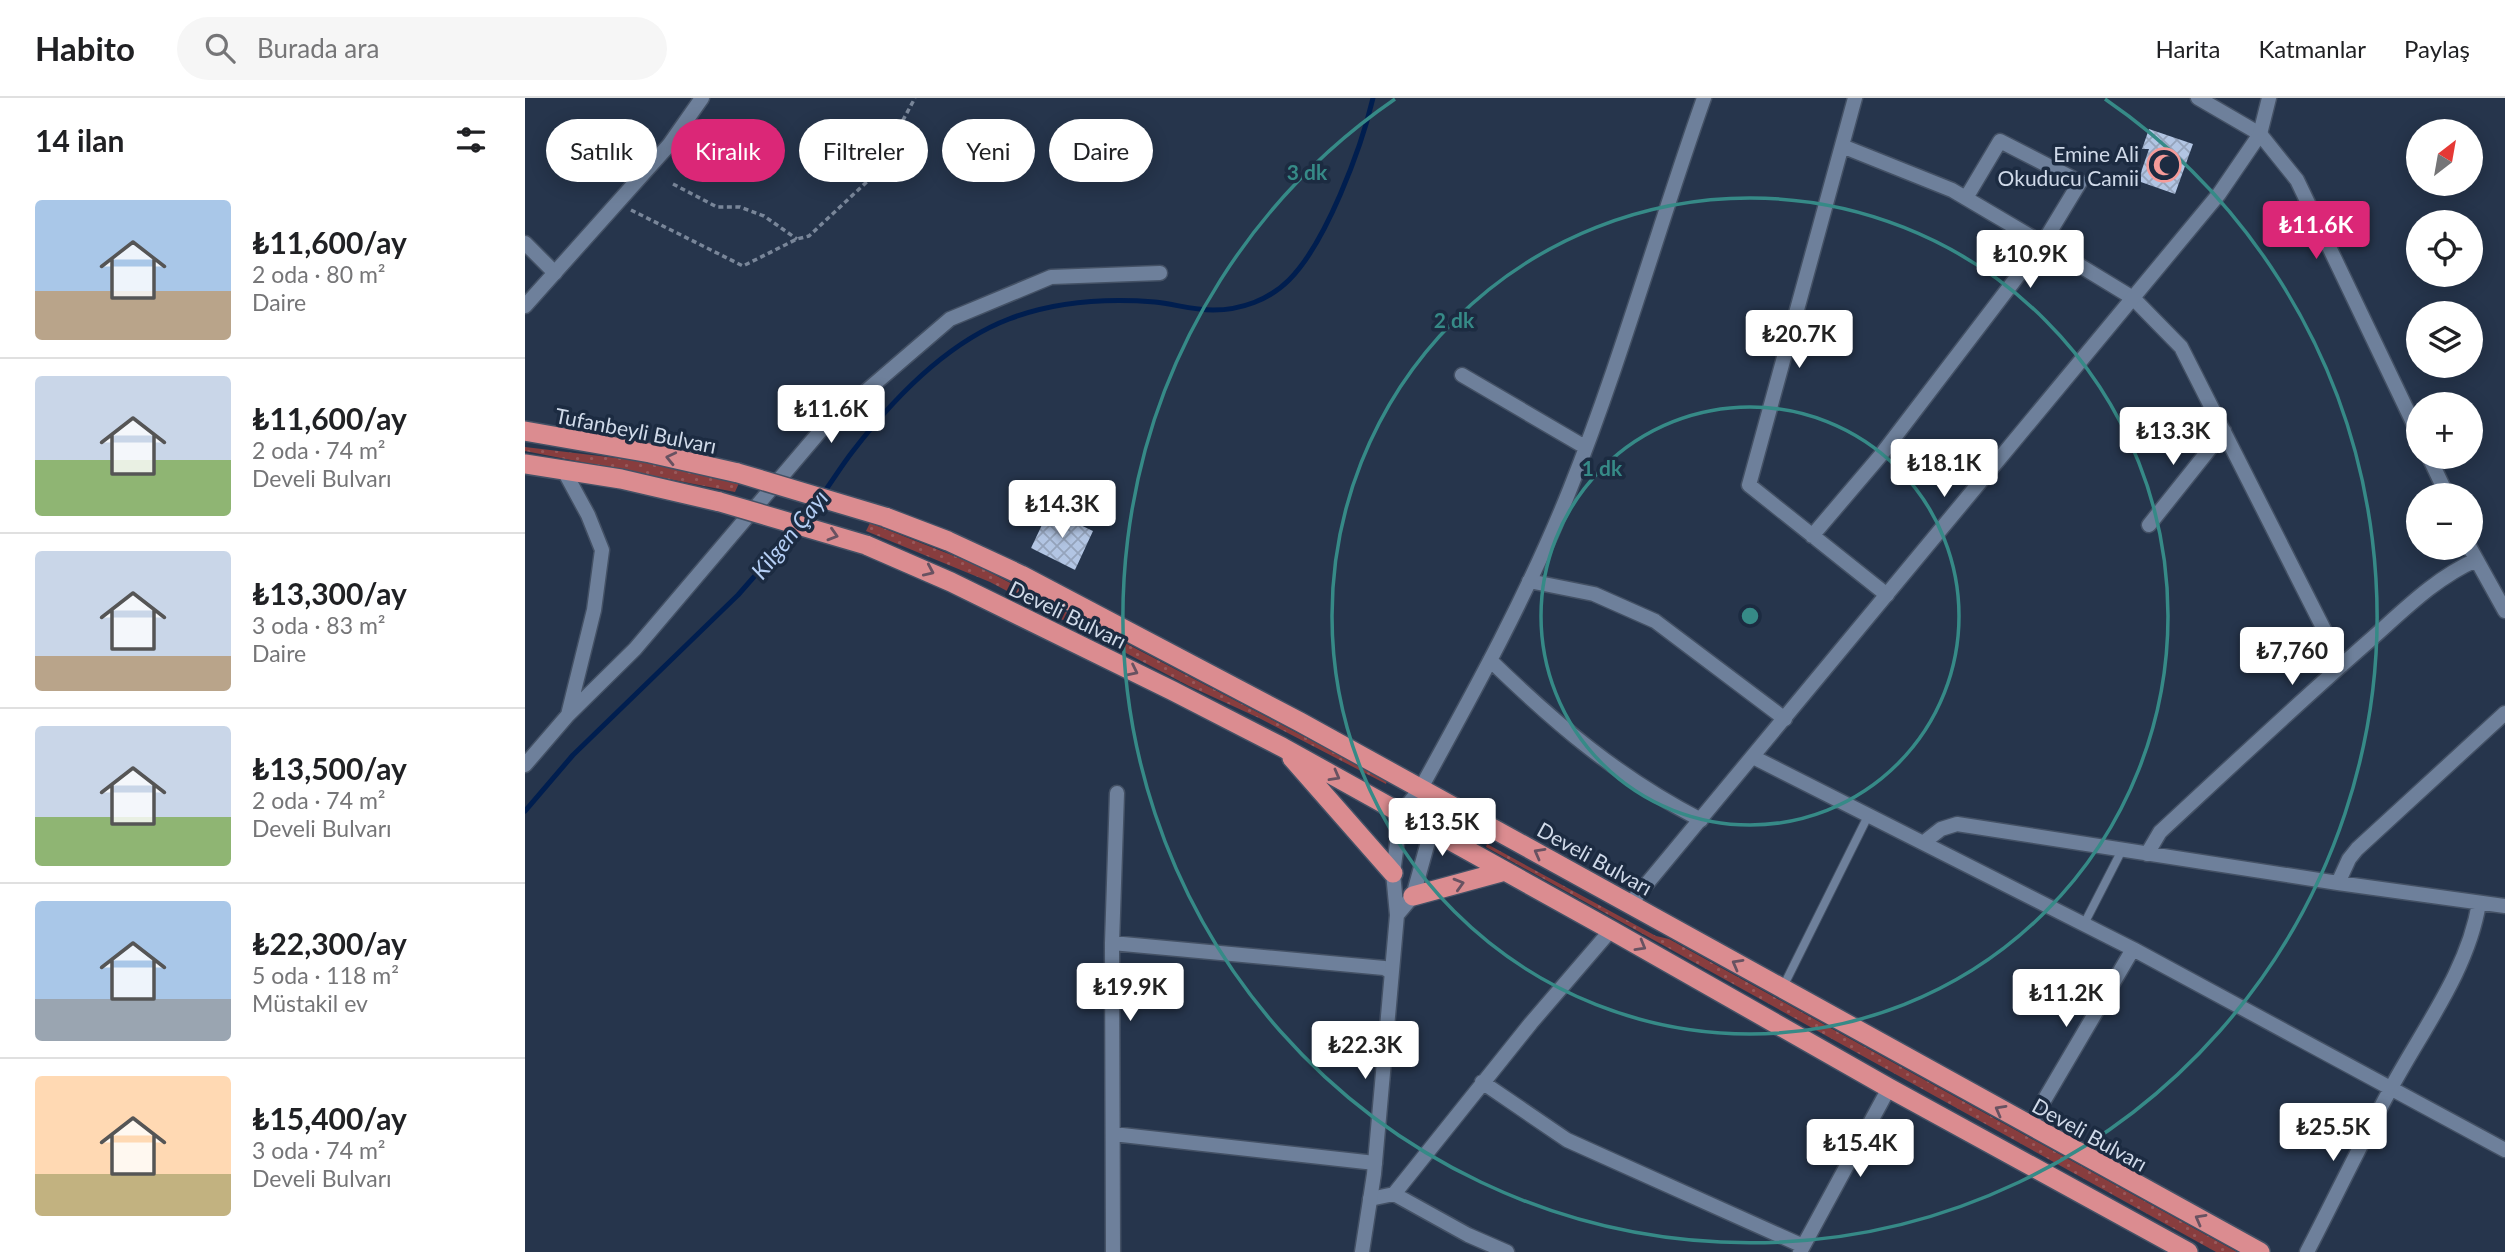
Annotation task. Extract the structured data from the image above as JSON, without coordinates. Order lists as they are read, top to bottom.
{
  "streets": {
    "highway": ["Tufanbeyli Bulvarı", "Develi Bulvarı"]
  },
  "crossings": [
    ["Tufanbeyli Bulvarı", "Develi Bulvarı"]
  ],
  "one_way": ["Tufanbeyli Bulvarı"],
  "water": ["Kilgen Çayı"],
  "places": {
    "mosque": ["Emine Ali Okuducu Camii"]
  },
  "north": "top right",
  "page": {
    "header": "Habito",
    "search": "Burada ara",
    "nav": ["Harita", "Katmanlar", "Paylaş"],
    "heading": "14 ilan",
    "map_buttons": ["+", "−"],
    "chip": [
      "Satılık",
      "Kiralık",
      "Filtreler",
      "Yeni",
      "Daire"
    ],
    "list": [
      {
        "name": "₺11,600/ay",
        "note": "2 oda · 80 m² · Daire"
      },
      {
        "name": "₺11,600/ay",
        "note": "2 oda · 74 m² · Develi Bulvarı"
      },
      {
        "name": "₺13,300/ay",
        "note": "3 oda · 83 m² · Daire"
      },
      {
        "name": "₺13,500/ay",
        "note": "2 oda · 74 m² · Develi Bulvarı"
      },
      {
        "name": "₺22,300/ay",
        "note": "5 oda · 118 m² · Müstakil ev"
      },
      {
        "name": "₺15,400/ay",
        "note": "3 oda · 74 m² · Develi Bulvarı"
      }
    ],
    "price": [
      "₺11.6K",
      "₺10.9K",
      "₺20.7K",
      "₺11.6K",
      "₺13.3K",
      "₺18.1K",
      "₺14.3K",
      "₺7,760",
      "₺13.5K",
      "₺19.9K",
      "₺11.2K",
      "₺22.3K",
      "₺25.5K",
      "₺15.4K"
    ]
  },
  "rings": ["3 dk", "2 dk", "1 dk"]
}
